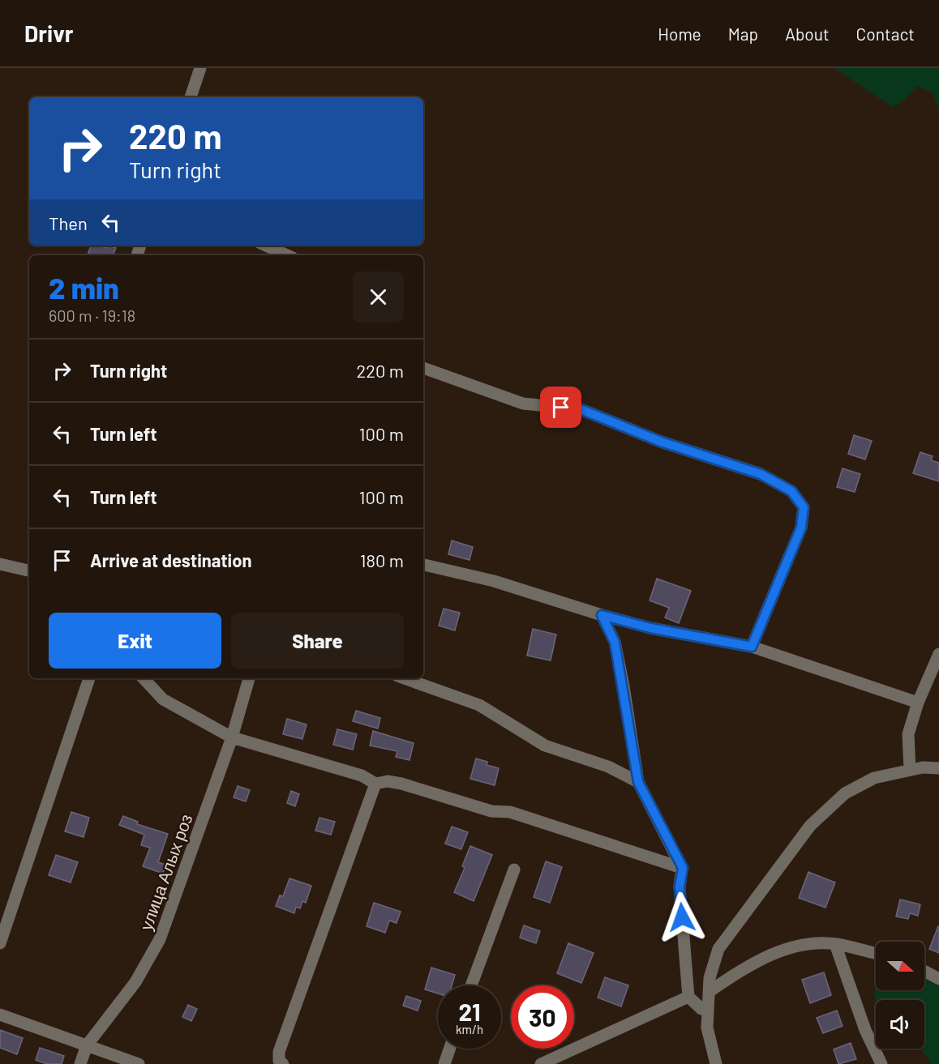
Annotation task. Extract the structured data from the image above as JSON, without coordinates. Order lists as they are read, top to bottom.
{
  "streets": {
    "street": ["улица Алых роз"]
  },
  "north": "right",
  "page": {
    "header": "Drivr",
    "nav": [
      "Home",
      "Map",
      "About",
      "Contact"
    ],
    "turn": ["220 m", "Turn right"],
    "then": "Then",
    "heading": ["2 min", "600 m · 19:18"],
    "list": [
      {
        "name": "Turn right",
        "value": "220 m"
      },
      {
        "name": "Turn left",
        "value": "100 m"
      },
      {
        "name": "Turn left",
        "value": "100 m"
      },
      {
        "name": "Arrive at destination",
        "value": "180 m"
      }
    ],
    "buttons": ["Exit", "Share"],
    "speed": "21 km/h",
    "limit": "30"
  }
}
